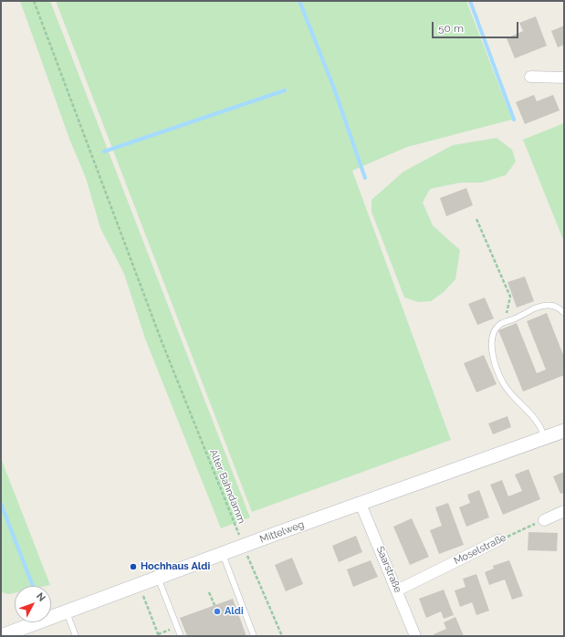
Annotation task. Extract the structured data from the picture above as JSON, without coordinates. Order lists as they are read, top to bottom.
{
  "streets": {
    "street": ["Mittelweg", "Moselstraße", "Saarstraße"],
    "path": ["Alter Bahndamm"]
  },
  "crossings": [
    ["Alter Bahndamm", "Mittelweg"],
    ["Mittelweg", "Saarstraße"],
    ["Moselstraße", "Saarstraße"]
  ],
  "places": ["Hochhaus Aldi", "Aldi"],
  "scale_bar": "50 m",
  "north": "top right"
}
